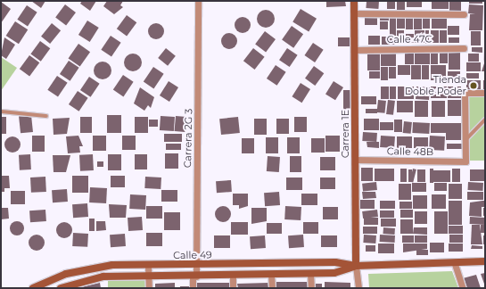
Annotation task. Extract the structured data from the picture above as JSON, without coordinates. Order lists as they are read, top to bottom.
{
  "streets": {
    "street": [
      "Calle 47C",
      "Carrera 1E",
      "Carrera 2G 3",
      "Calle 48B",
      "Calle 49"
    ]
  },
  "crossings": [
    ["Calle 47C", "Carrera 1E"],
    ["Carrera 1E", "Calle 48B"],
    ["Carrera 1E", "Calle 49"],
    ["Carrera 2G 3", "Calle 49"]
  ],
  "places": ["Tienda Doble Poder"]
}
